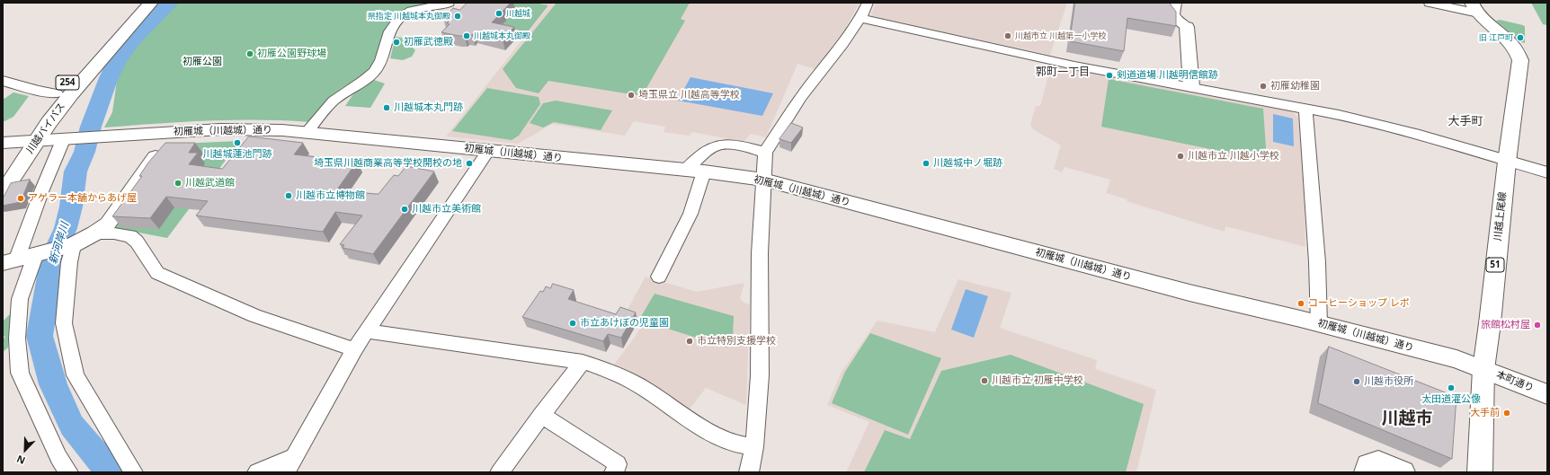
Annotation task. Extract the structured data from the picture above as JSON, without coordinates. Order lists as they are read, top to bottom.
{
  "streets": {
    "main road": [
      "254",
      "川越バイパス",
      "川越上尾線",
      "51"
    ],
    "street": ["初雁城（川越城）通り", "本町通り"]
  },
  "crossings": [
    ["川越バイパス", "初雁城（川越城）通り"],
    ["初雁城（川越城）通り", "川越上尾線"],
    ["初雁城（川越城）通り", "本町通り"],
    ["川越上尾線", "本町通り"]
  ],
  "districts": ["郭町一丁目", "大手町", "川越市"],
  "water": ["新河岸川"],
  "parks": ["初雁公園"],
  "places": [
    "川越城",
    "県指定 川越城本丸御殿",
    "川越城本丸御殿",
    "川越市立 川越第一小学校",
    "旧 江戸町",
    "初雁武徳殿",
    "初雁公園野球場",
    "剣道道場 川越明信館跡",
    "初雁幼稚園",
    "埼玉県立 川越高等学校",
    "川越城本丸門跡",
    "川越城蓮池門跡",
    "川越市立 川越小学校",
    "埼玉県川越商業高等学校開校の地",
    "川越城中ノ堀跡",
    "川越武道館",
    "川越市立博物館",
    "アゲラー本舗からあげ屋",
    "川越市立美術館",
    "コーヒーショップ レポ",
    "市立あけぼの児童園",
    "旅館松村屋",
    "市立特別支援学校",
    "川越市立 初雁中学校",
    "川越市役所",
    "太田道灌公像",
    "大手前"
  ],
  "north": "bottom left"
}
